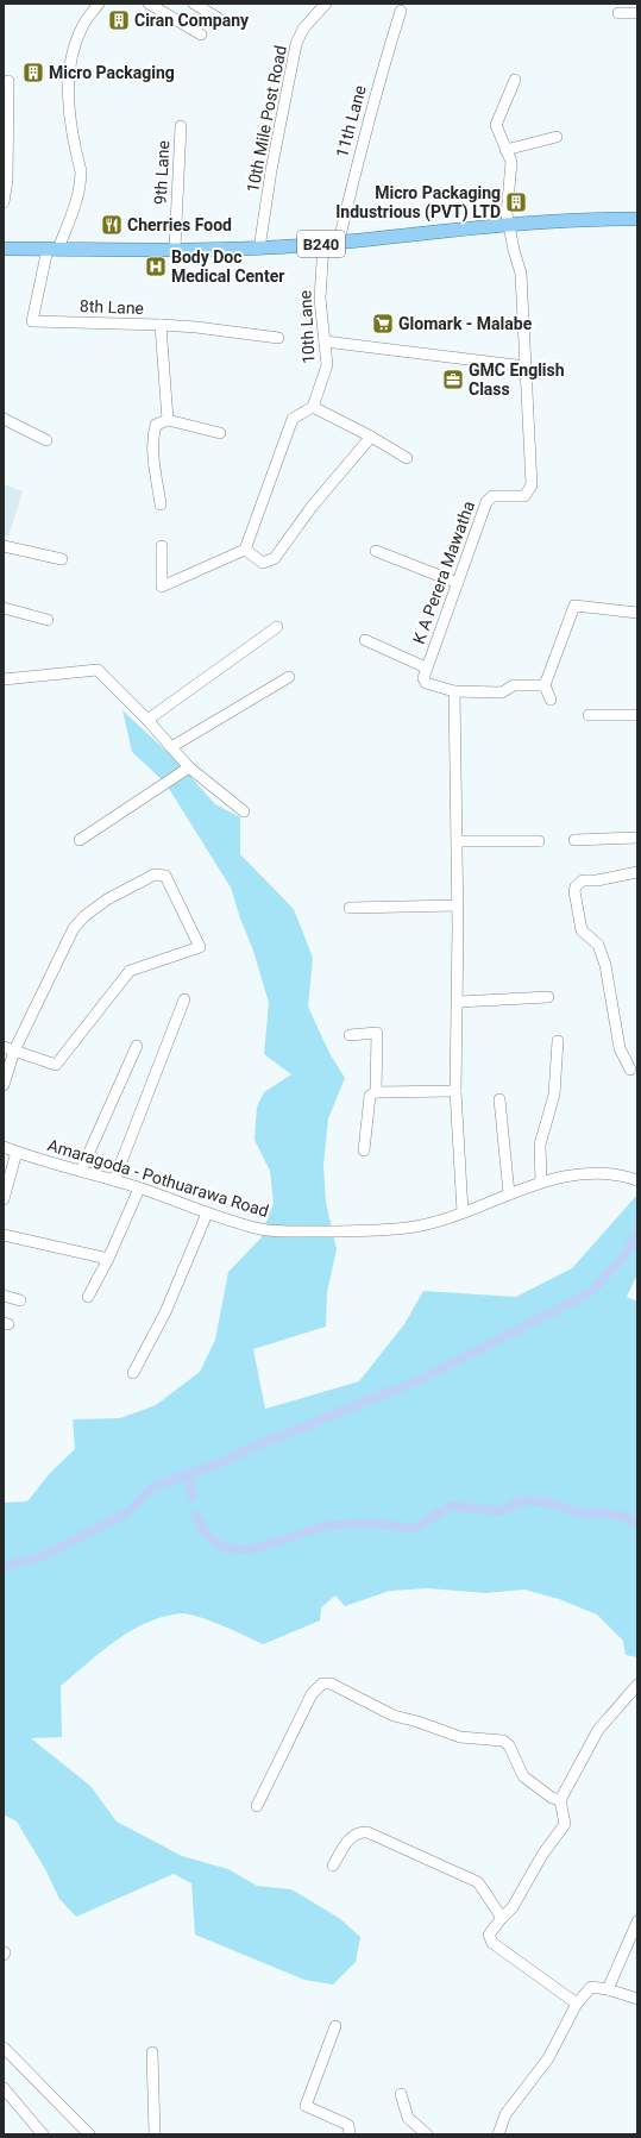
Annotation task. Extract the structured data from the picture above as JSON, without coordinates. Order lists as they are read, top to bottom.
{
  "streets": {
    "main road": ["B240"],
    "street": [
      "10th Mile Post Road",
      "11th Lane",
      "9th Lane",
      "8th Lane",
      "10th Lane",
      "K A Perera Mawatha",
      "Amaragoda - Pothuarawa Road"
    ]
  },
  "crossings": [
    ["10th Mile Post Road", "B240"],
    ["11th Lane", "B240"],
    ["9th Lane", "B240"],
    ["B240", "8th Lane"],
    ["B240", "10th Lane"],
    ["B240", "K A Perera Mawatha"]
  ],
  "places": {
    "building": ["Ciran Company", "Micro Packaging", "Micro Packaging Industrious (PVT) LTD"],
    "restaurant": ["Cherries Food"],
    "hospital": ["Body Doc Medical Center"],
    "supermarket": ["Glomark - Malabe"],
    "office": ["GMC English Class"]
  }
}
